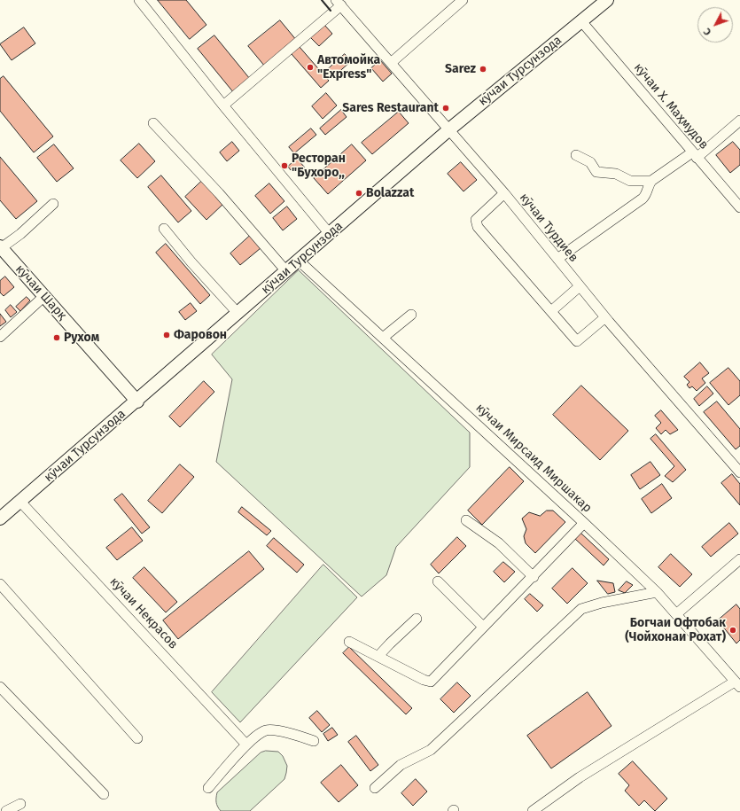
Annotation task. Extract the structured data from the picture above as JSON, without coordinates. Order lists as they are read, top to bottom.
{
  "streets": {
    "main road": ["кӯчаи Турсунзода", "кӯчаи Шарқ"],
    "street": [
      "кӯчаи Х. Маҳмудов",
      "кӯчаи Турдиев",
      "кӯчаи Мирсаид Миршакар",
      "кӯчаи Некрасов"
    ]
  },
  "crossings": [
    ["кӯчаи Турсунзода", "кӯчаи Х. Маҳмудов"],
    ["кӯчаи Турсунзода", "кӯчаи Турдиев"],
    ["кӯчаи Турсунзода", "кӯчаи Шарқ"],
    ["кӯчаи Турсунзода", "кӯчаи Мирсаид Миршакар"],
    ["кӯчаи Турсунзода", "кӯчаи Некрасов"]
  ],
  "places": [
    "Автомойка \"Express\"",
    "Sarez",
    "Sares Restaurant",
    "Ресторан \"Бухоро,,",
    "Bolazzat",
    "Фаровон",
    "Рухом",
    "Богчаи Офтобак (Чойхонаи Рохат)"
  ],
  "north": "bottom left"
}
